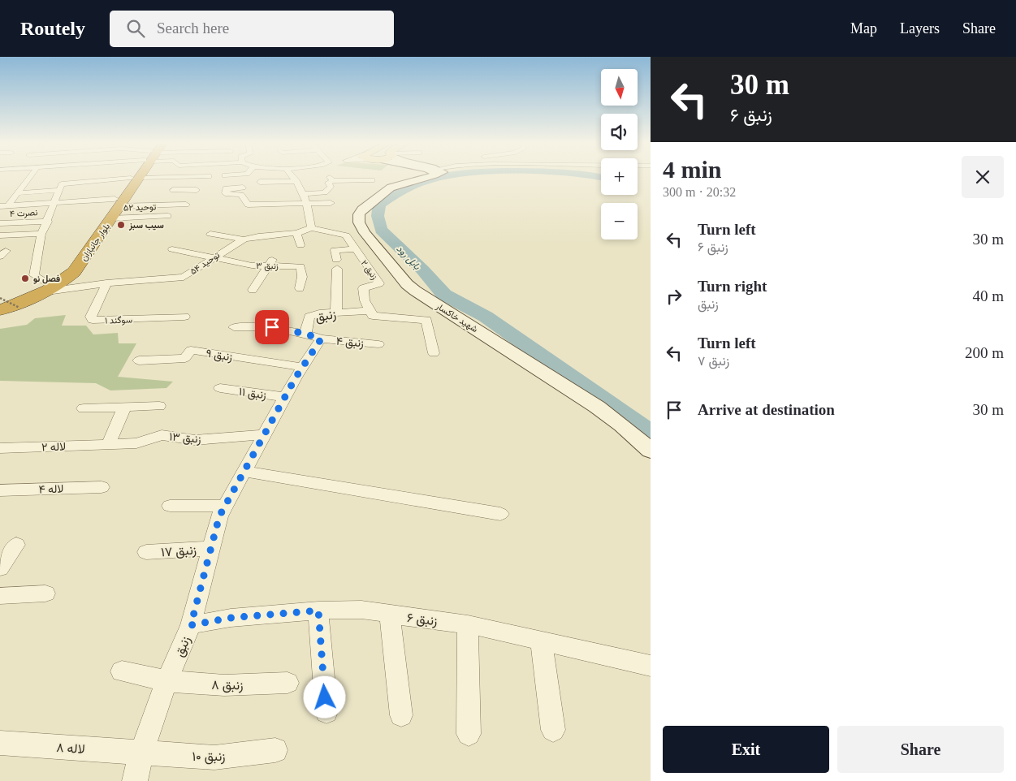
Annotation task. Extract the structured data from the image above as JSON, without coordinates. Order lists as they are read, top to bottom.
{
  "streets": {
    "highway": ["بلوار جانبازان"],
    "main road": ["شهید خاکسار"],
    "street": [
      "توحید ۵۲",
      "نصرت ۴",
      "توحید ۵۴",
      "زنبق ۳",
      "زنبق ۲",
      "زنبق",
      "سوگند ۱",
      "زنبق ۴",
      "زنبق ۹",
      "زنبق ۱۱",
      "زنبق ۱۳",
      "لاله ۲",
      "لاله ۴",
      "زنبق ۱۷",
      "زنبق ۶",
      "زنبق ۸",
      "لاله ۸",
      "زنبق ۱۰"
    ]
  },
  "crossings": [
    ["توحید ۵۲", "بلوار جانبازان"],
    ["بلوار جانبازان", "توحید ۵۴"],
    ["توحید ۵۴", "زنبق ۳"],
    ["توحید ۵۴", "زنبق ۲"],
    ["توحید ۵۴", "سوگند ۱"],
    ["زنبق ۲", "زنبق"],
    ["زنبق", "زنبق ۴"],
    ["زنبق", "زنبق ۹"],
    ["زنبق", "زنبق ۱۱"],
    ["زنبق", "زنبق ۱۳"],
    ["زنبق", "زنبق ۱۷"],
    ["زنبق", "زنبق ۶"],
    ["زنبق", "زنبق ۸"],
    ["زنبق", "لاله ۸"],
    ["زنبق", "زنبق ۱۰"],
    ["زنبق ۱۳", "لاله ۲"],
    ["لاله ۸", "زنبق ۱۰"]
  ],
  "water": ["بابل رود"],
  "places": ["سیب سبز", "فصل نو"],
  "north": "bottom",
  "page": {
    "header": "Routely",
    "search": "Search here",
    "nav": ["Map", "Layers", "Share"],
    "turn": ["30 m", "زنبق ۶"],
    "map_buttons": ["+", "−"],
    "heading": ["4 min", "300 m · 20:32"],
    "list": [
      {
        "name": "Turn left",
        "note": "زنبق ۶",
        "value": "30 m"
      },
      {
        "name": "Turn right",
        "note": "زنبق",
        "value": "40 m"
      },
      {
        "name": "Turn left",
        "note": "زنبق ۷",
        "value": "200 m"
      },
      {
        "name": "Arrive at destination",
        "value": "30 m"
      }
    ],
    "buttons": ["Exit", "Share"]
  }
}
